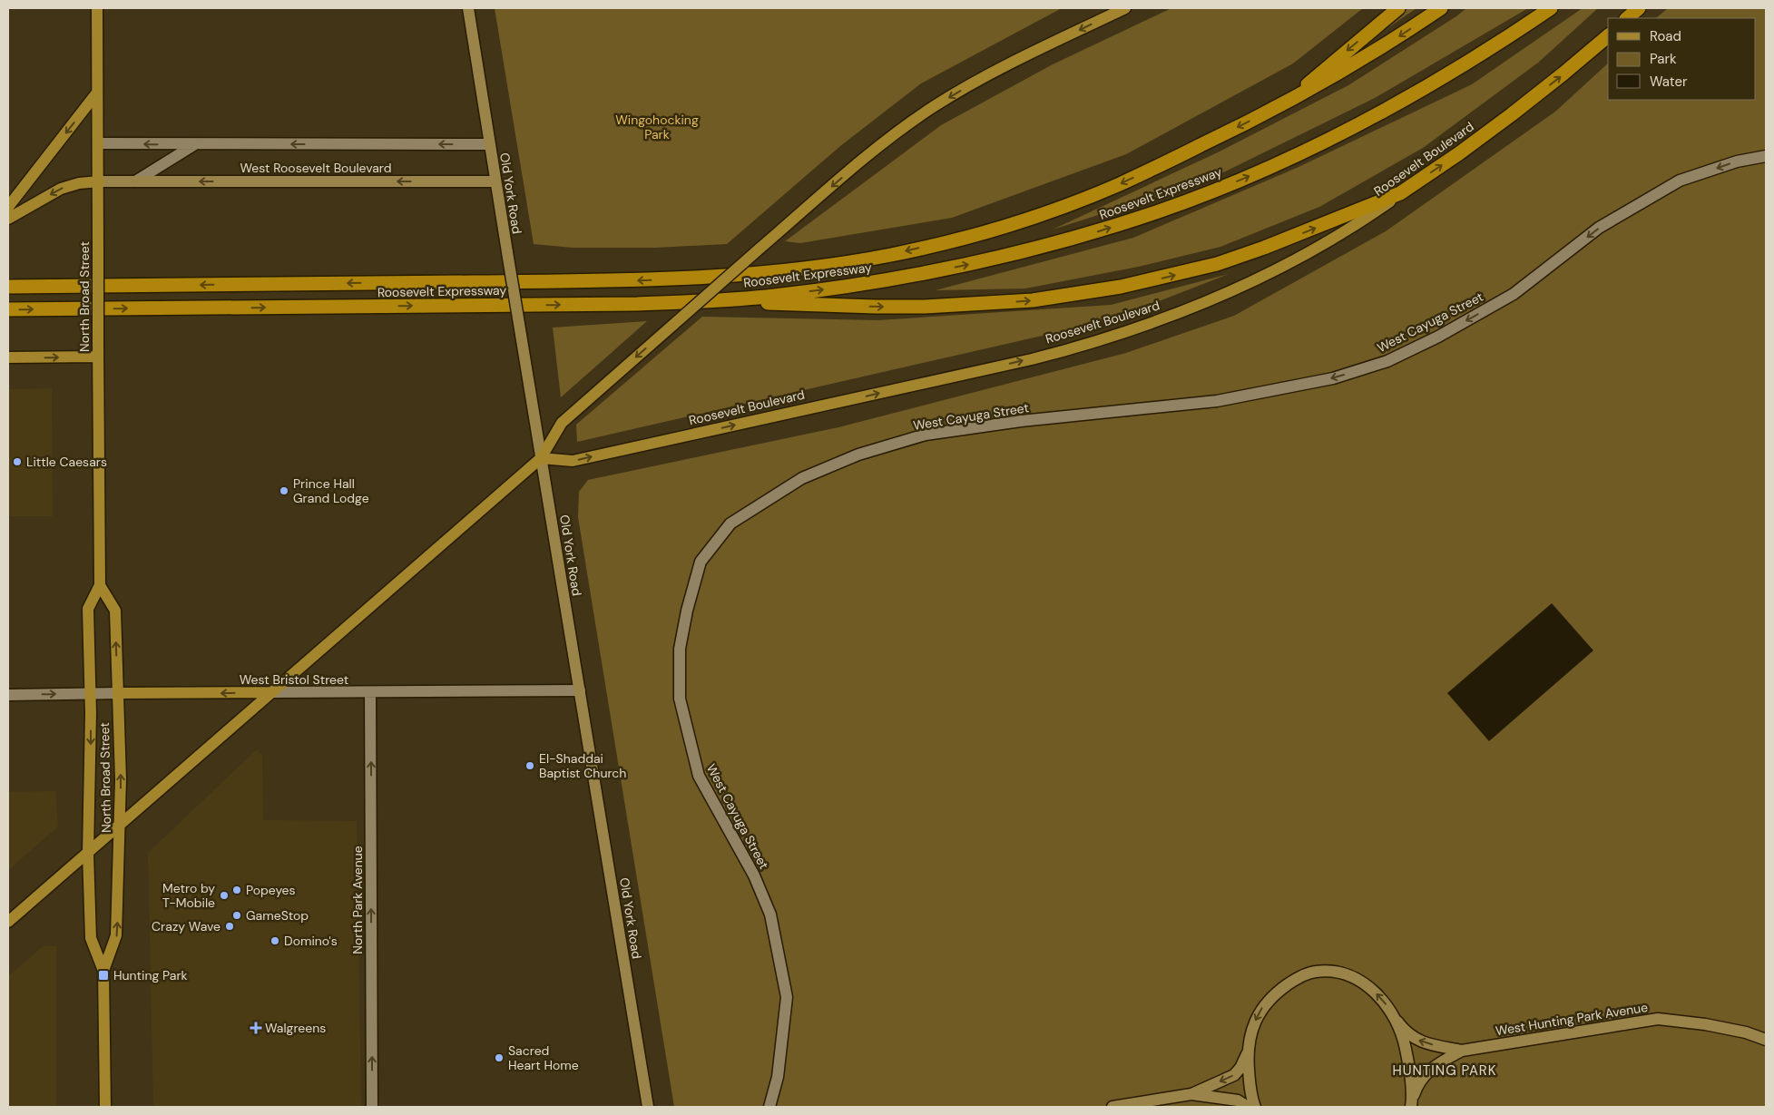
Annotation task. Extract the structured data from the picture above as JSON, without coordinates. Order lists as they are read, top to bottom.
{
  "streets": {
    "highway": ["Roosevelt Boulevard", "Roosevelt Expressway"],
    "main road": ["North Broad Street", "West Bristol Street"],
    "street": [
      "West Roosevelt Boulevard",
      "Old York Road",
      "West Cayuga Street",
      "North Park Avenue",
      "West Hunting Park Avenue"
    ]
  },
  "crossings": [
    ["Roosevelt Boulevard", "Old York Road"],
    ["West Roosevelt Boulevard", "Old York Road"],
    ["West Roosevelt Boulevard", "North Broad Street"],
    ["Old York Road", "West Bristol Street"],
    ["North Broad Street", "West Bristol Street"],
    ["West Bristol Street", "North Park Avenue"]
  ],
  "one_way": ["West Roosevelt Boulevard", "North Park Avenue"],
  "districts": ["HUNTING PARK"],
  "parks": ["Wingohocking Park"],
  "places": {
    "other": [
      "Little Caesars",
      "Prince Hall Grand Lodge",
      "El-Shaddai Baptist Church",
      "Popeyes",
      "Metro by T-Mobile",
      "GameStop",
      "Crazy Wave",
      "Domino's",
      "Sacred Heart Home"
    ],
    "transit": ["Hunting Park"],
    "health": ["Walgreens"]
  },
  "legend": ["Road", "Park", "Water"]
}
